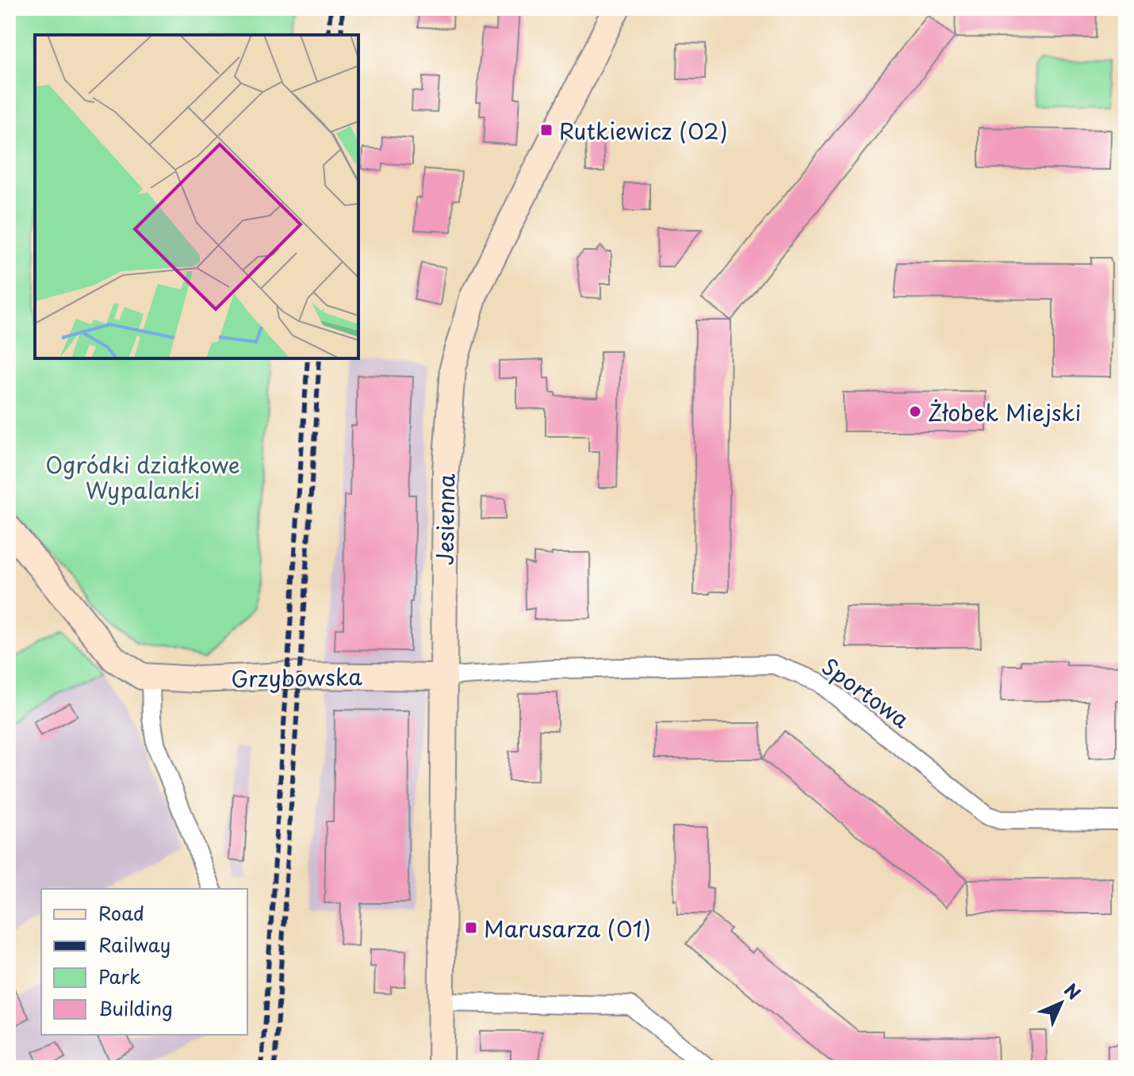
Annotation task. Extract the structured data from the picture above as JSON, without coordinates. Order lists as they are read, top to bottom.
{
  "streets": {
    "street": ["Jesienna", "Grzybowska", "Sportowa"]
  },
  "crossings": [
    ["Jesienna", "Grzybowska"],
    ["Jesienna", "Sportowa"],
    ["Grzybowska", "Sportowa"]
  ],
  "parks": ["Ogródki działkowe Wypalanki"],
  "places": {
    "transit": ["Rutkiewicz (02)", "Marusarza (01)"],
    "other": ["Żłobek Miejski"]
  },
  "legend": [
    "Road",
    "Railway",
    "Park",
    "Building"
  ],
  "north": "top right"
}
